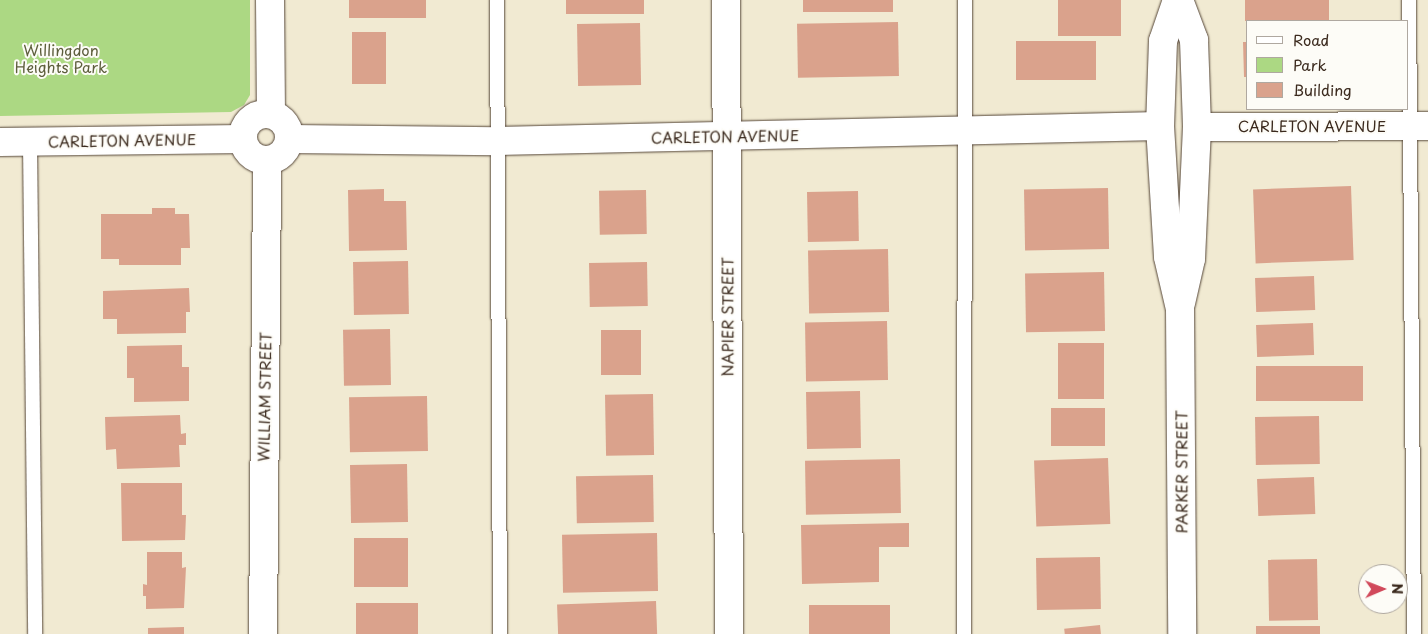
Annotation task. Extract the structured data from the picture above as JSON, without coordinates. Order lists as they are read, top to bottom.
{
  "streets": {
    "street": [
      "CARLETON AVENUE",
      "NAPIER STREET",
      "WILLIAM STREET",
      "PARKER STREET"
    ]
  },
  "crossings": [
    ["CARLETON AVENUE", "NAPIER STREET"],
    ["CARLETON AVENUE", "WILLIAM STREET"],
    ["CARLETON AVENUE", "PARKER STREET"]
  ],
  "parks": ["Willingdon Heights Park"],
  "legend": ["Road", "Park", "Building"],
  "north": "right"
}
